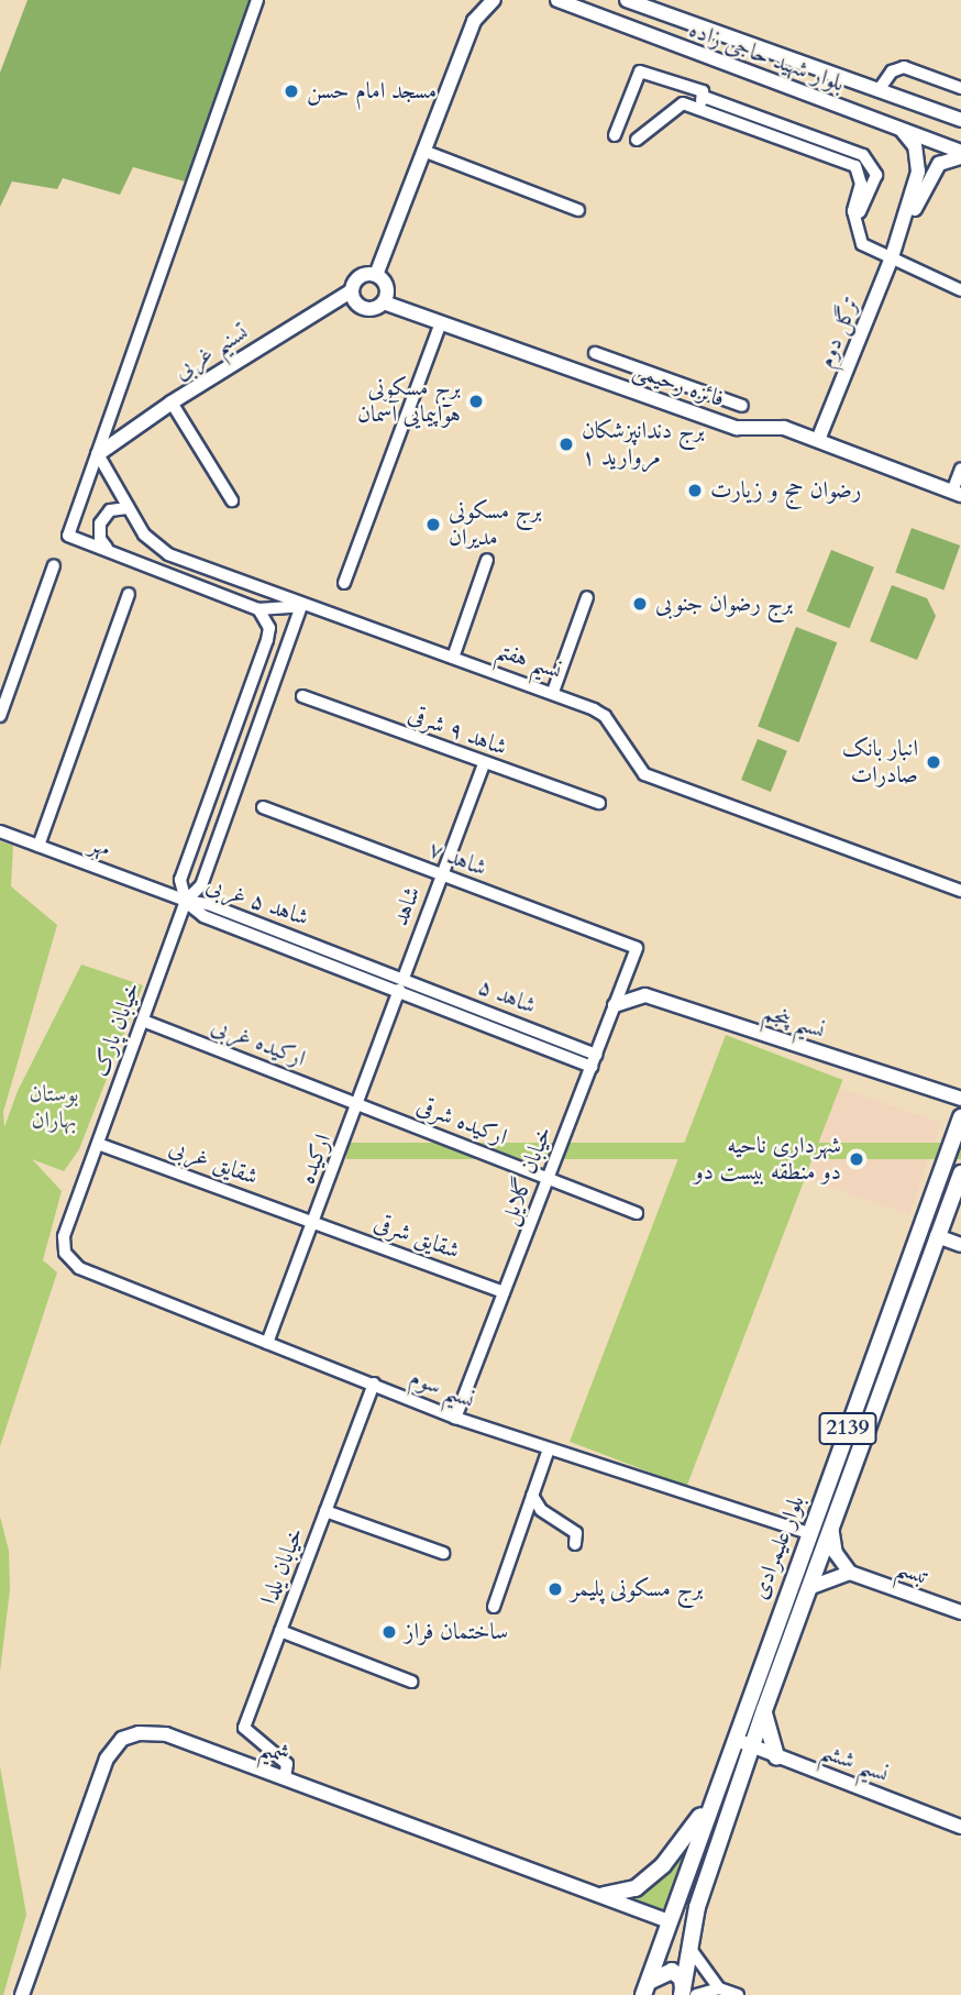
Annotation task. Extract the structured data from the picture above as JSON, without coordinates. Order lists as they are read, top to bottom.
{
  "streets": {
    "main road": ["2139", "بلوار علیمرادی"],
    "street": [
      "بلوار شهید حاجی زاده",
      "ترگل دوم",
      "تسنیم غربی",
      "فائزه رحیمی",
      "نسیم هفتم",
      "شاهد ۹ شرقی",
      "مهر",
      "شاهد ۷",
      "شاهد ۵ غربی",
      "شاهد",
      "شاهد ۵",
      "نسیم پنجم",
      "خیابان پارک",
      "ارکیده غربی",
      "ارکیده شرقی",
      "ارکیده",
      "شقایق غربی",
      "خیابان گلایل",
      "شقایق شرقی",
      "نسیم سوم",
      "خیابان یلدا",
      "تبسم",
      "شمیم",
      "نسیم ششم"
    ]
  },
  "crossings": [
    ["بلوار شهید حاجی زاده", "ترگل دوم"],
    ["ترگل دوم", "فائزه رحیمی"],
    ["تسنیم غربی", "فائزه رحیمی"],
    ["تسنیم غربی", "نسیم هفتم"],
    ["نسیم هفتم", "خیابان پارک"],
    ["شاهد ۹ شرقی", "شاهد"],
    ["مهر", "شاهد ۵ غربی"],
    ["مهر", "خیابان پارک"],
    ["شاهد ۷", "شاهد"],
    ["شاهد ۷", "خیابان گلایل"],
    ["شاهد ۵ غربی", "شاهد"],
    ["شاهد ۵ غربی", "شاهد ۵"],
    ["شاهد ۵ غربی", "خیابان پارک"],
    ["شاهد ۵ غربی", "ارکیده"],
    ["شاهد", "شاهد ۵"],
    ["شاهد ۵", "ارکیده"],
    ["شاهد ۵", "خیابان گلایل"],
    ["نسیم پنجم", "خیابان گلایل"],
    ["خیابان پارک", "ارکیده غربی"],
    ["خیابان پارک", "شقایق غربی"],
    ["خیابان پارک", "نسیم سوم"],
    ["ارکیده غربی", "ارکیده شرقی"],
    ["ارکیده غربی", "ارکیده"],
    ["ارکیده شرقی", "ارکیده"],
    ["ارکیده شرقی", "خیابان گلایل"],
    ["ارکیده", "شقایق غربی"],
    ["ارکیده", "شقایق شرقی"],
    ["ارکیده", "نسیم سوم"],
    ["شقایق غربی", "شقایق شرقی"],
    ["خیابان گلایل", "شقایق شرقی"],
    ["خیابان گلایل", "نسیم سوم"],
    ["نسیم سوم", "بلوار علیمرادی"],
    ["نسیم سوم", "خیابان یلدا"],
    ["بلوار علیمرادی", "شمیم"],
    ["بلوار علیمرادی", "نسیم ششم"]
  ],
  "parks": ["بوستان بهاران"],
  "places": [
    "مسجد امام حسن",
    "برج مسکونی هواپیمایی آسمان",
    "برج دندانپزشکان مروارید ۱",
    "رضوان حج و زیارت",
    "برج مسکونی مدیران",
    "برج رضوان جنوبی",
    "انبار بانک صادرات",
    "شهرداری ناحیه دو منطقه بیست دو",
    "برج مسکونی پلیمر",
    "ساختمان فراز"
  ]
}
